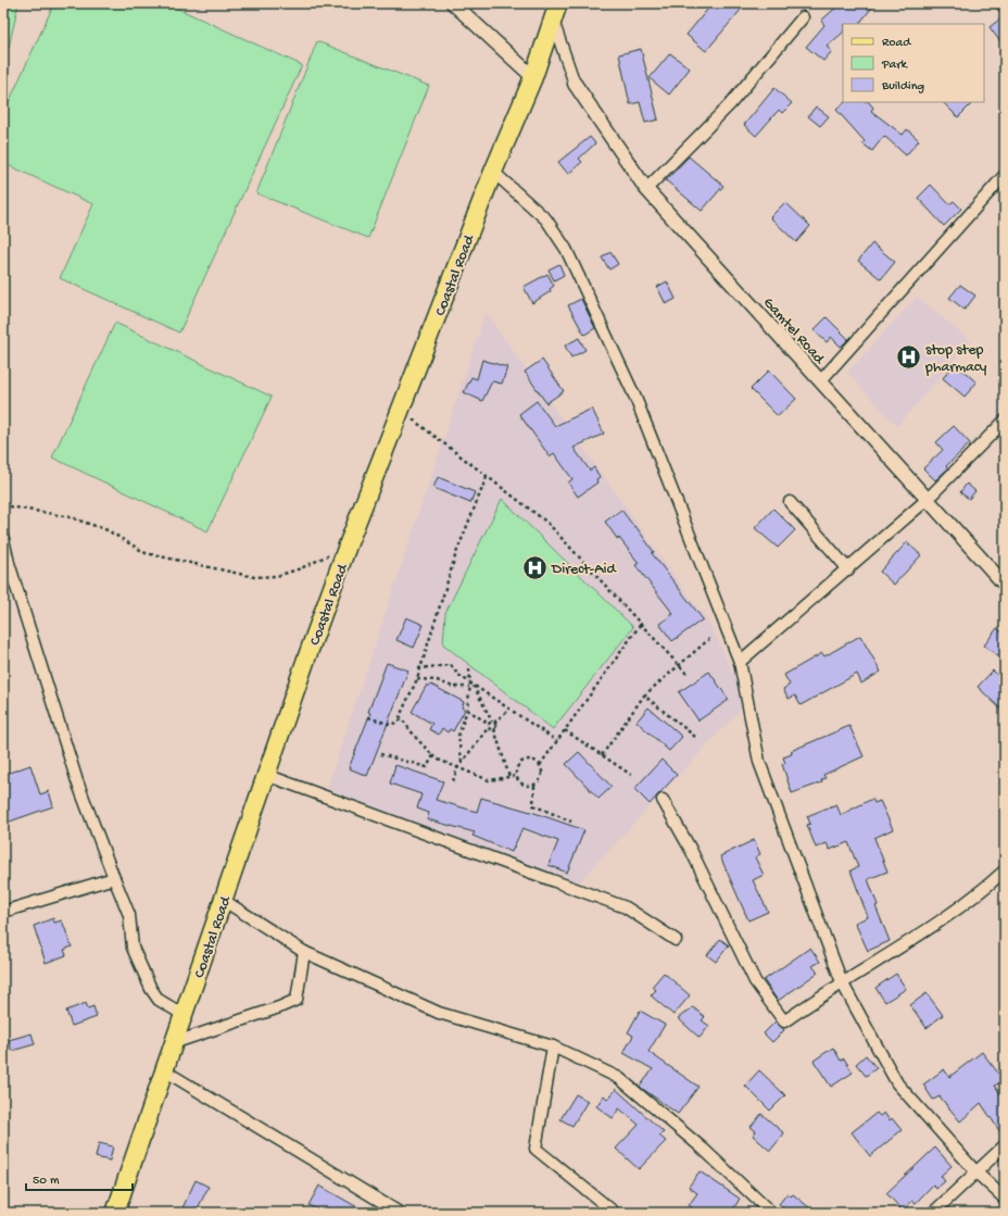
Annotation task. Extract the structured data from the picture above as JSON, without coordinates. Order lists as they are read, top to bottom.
{
  "streets": {
    "main road": ["Coastal Road"],
    "street": ["Gamtel Road"]
  },
  "places": {
    "hospital": ["stop step pharmacy", "Direct-Aid"]
  },
  "legend": ["Road", "Park", "Building"],
  "scale_bar": "50 m"
}
